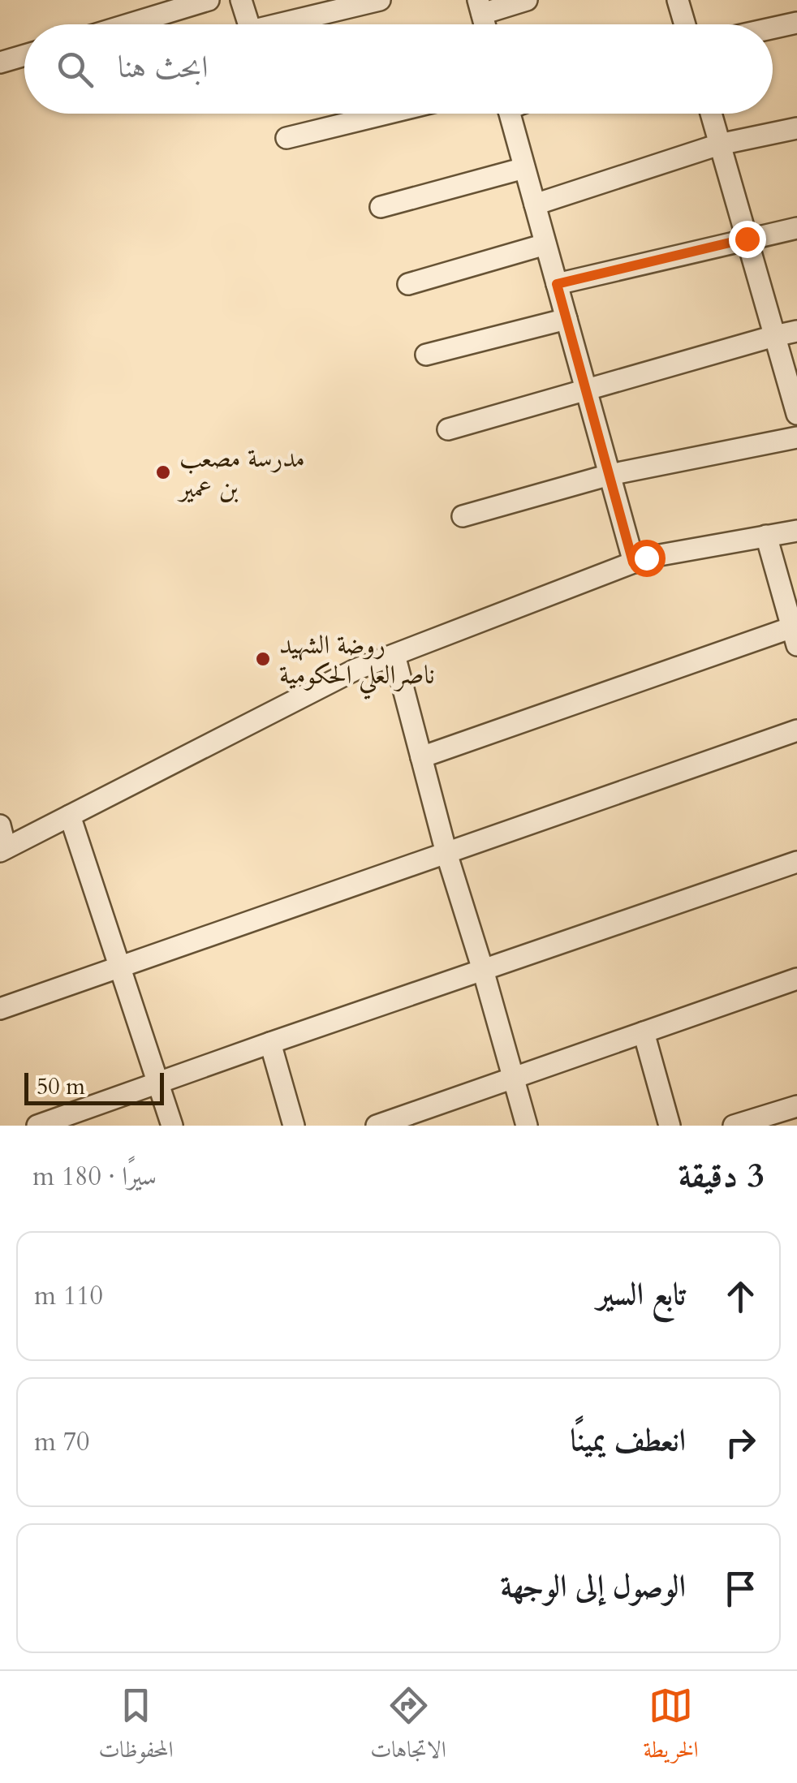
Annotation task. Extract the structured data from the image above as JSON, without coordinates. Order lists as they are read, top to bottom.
{
  "places": ["مدرسة مصعب بن عمير", "روضة الشهيد ناصرالعلي الحكومية"],
  "scale_bar": "50 m",
  "page": {
    "search": "ابحث هنا",
    "scale": "50 m",
    "heading": ["3 دقيقة", "سيرًا · 180 m"],
    "list": [
      ["تابع السير", "110 m"],
      ["انعطف يمينًا", "70 m"],
      "الوصول إلى الوجهة"
    ],
    "nav": ["الخريطة", "الاتجاهات", "المحفوظات"]
  }
}
